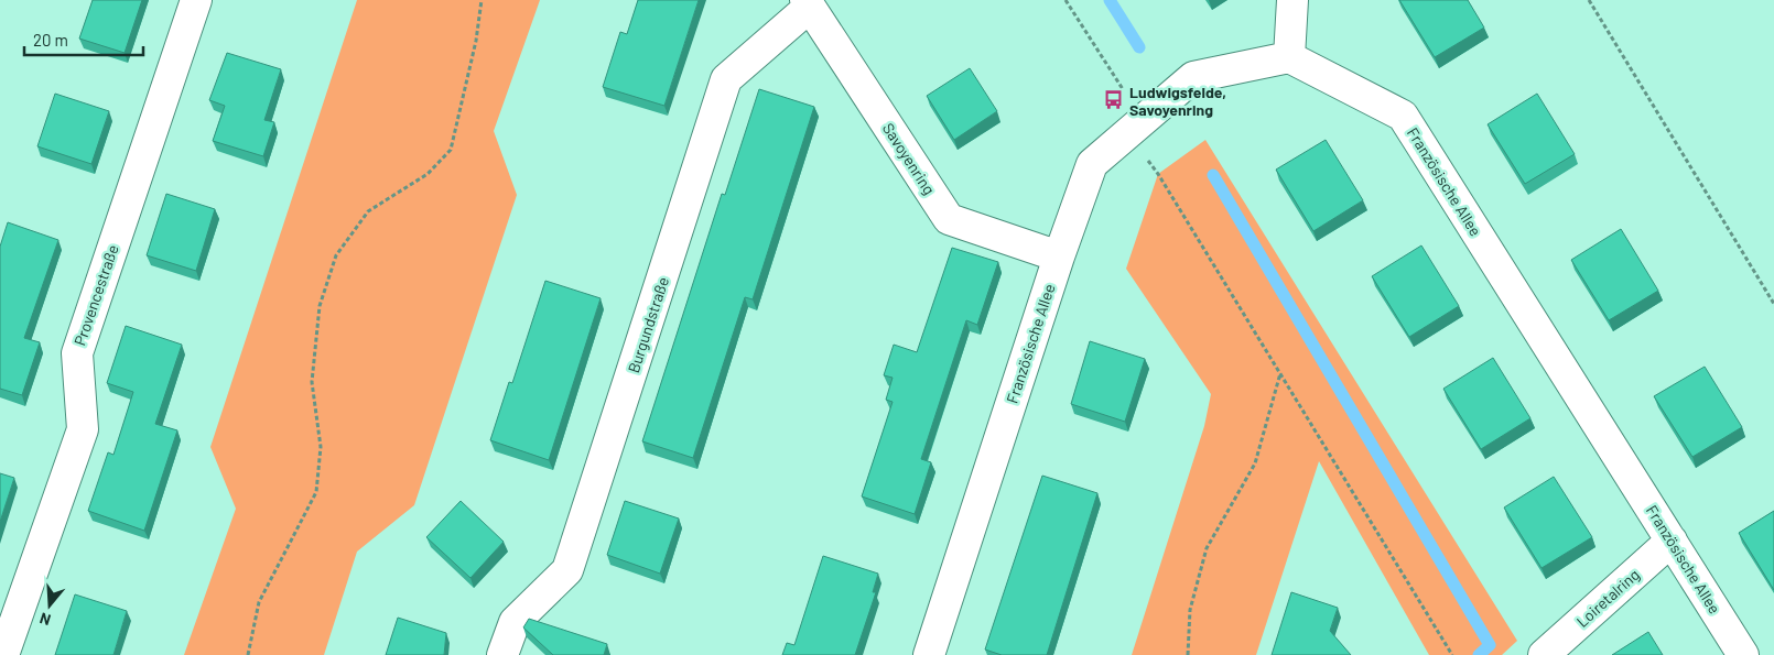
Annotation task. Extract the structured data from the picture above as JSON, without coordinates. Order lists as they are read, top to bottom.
{
  "streets": {
    "street": [
      "Savoyenring",
      "Französische Allee",
      "Provencestraße",
      "Burgundstraße",
      "Loiretalring"
    ]
  },
  "crossings": [
    ["Savoyenring", "Französische Allee"],
    ["Savoyenring", "Burgundstraße"],
    ["Französische Allee", "Loiretalring"]
  ],
  "places": {
    "bus stop": ["Ludwigsfelde, Savoyenring"]
  },
  "scale_bar": "20 m",
  "north": "bottom"
}
